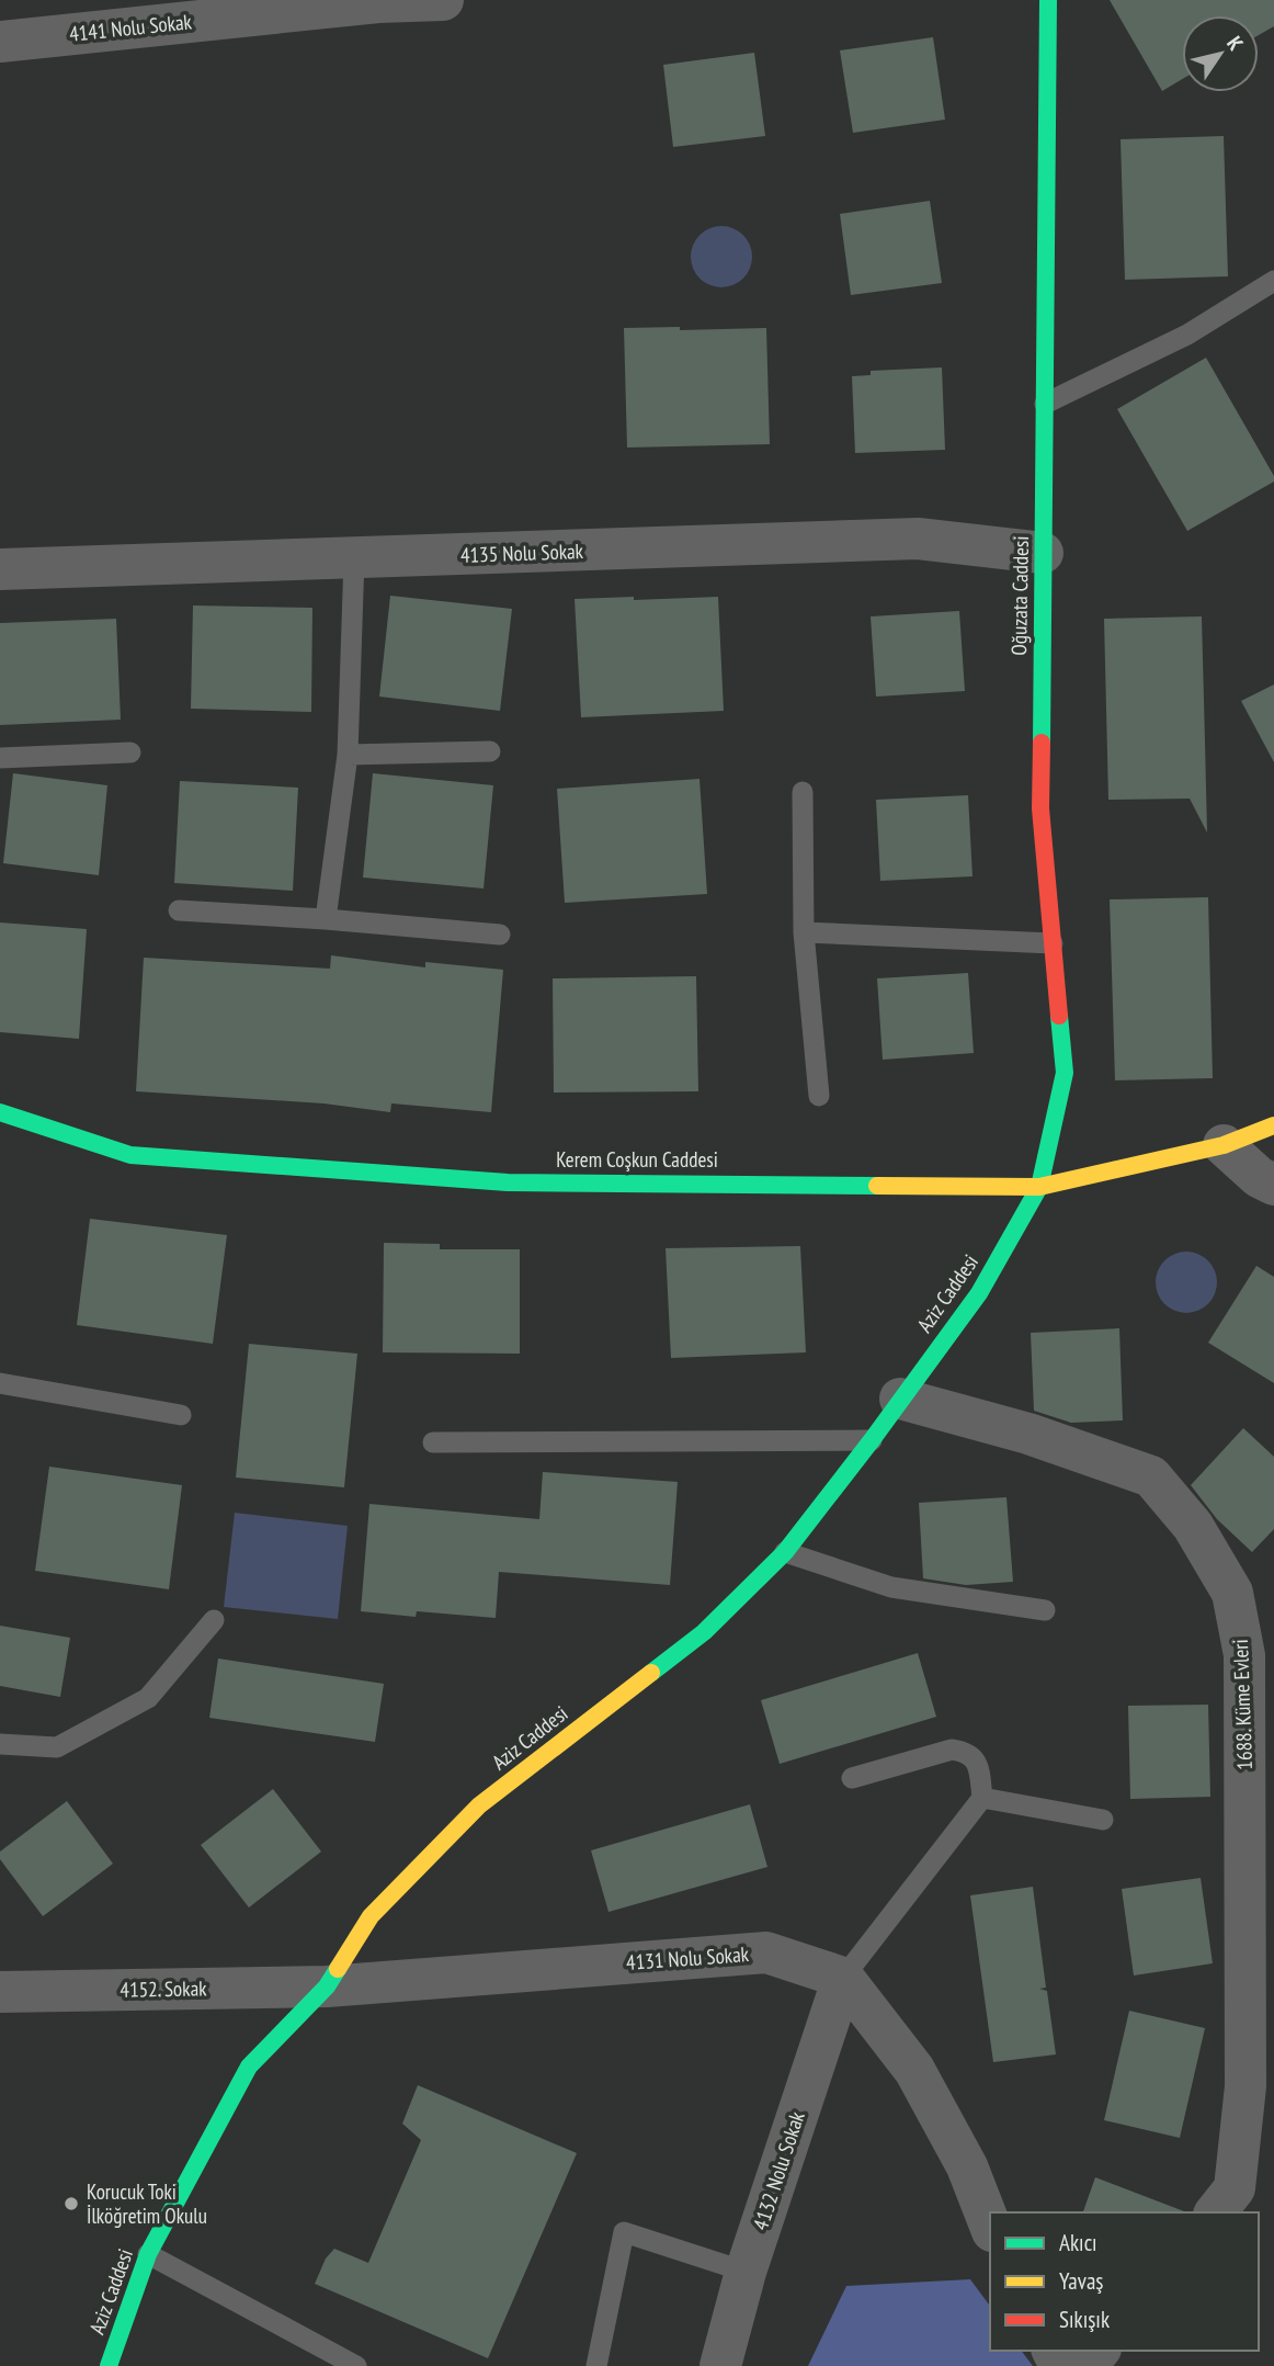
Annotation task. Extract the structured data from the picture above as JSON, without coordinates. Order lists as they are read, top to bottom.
{
  "streets": {
    "street": [
      "4141 Nolu Sokak",
      "4135 Nolu Sokak",
      "Oğuzata Caddesi",
      "Kerem Coşkun Caddesi",
      "Aziz Caddesi",
      "1688. Küme Evleri",
      "4131 Nolu Sokak",
      "4152. Sokak",
      "4132 Nolu Sokak"
    ]
  },
  "crossings": [
    ["4135 Nolu Sokak", "Oğuzata Caddesi"],
    ["Oğuzata Caddesi", "Kerem Coşkun Caddesi"],
    ["Oğuzata Caddesi", "Aziz Caddesi"],
    ["Kerem Coşkun Caddesi", "Aziz Caddesi"],
    ["Aziz Caddesi", "1688. Küme Evleri"],
    ["Aziz Caddesi", "4131 Nolu Sokak"],
    ["Aziz Caddesi", "4152. Sokak"],
    ["4131 Nolu Sokak", "4152. Sokak"],
    ["4131 Nolu Sokak", "4132 Nolu Sokak"]
  ],
  "places": ["Korucuk Toki İlköğretim Okulu"],
  "legend": ["Akıcı", "Yavaş", "Sıkışık"],
  "north": "top right"
}
